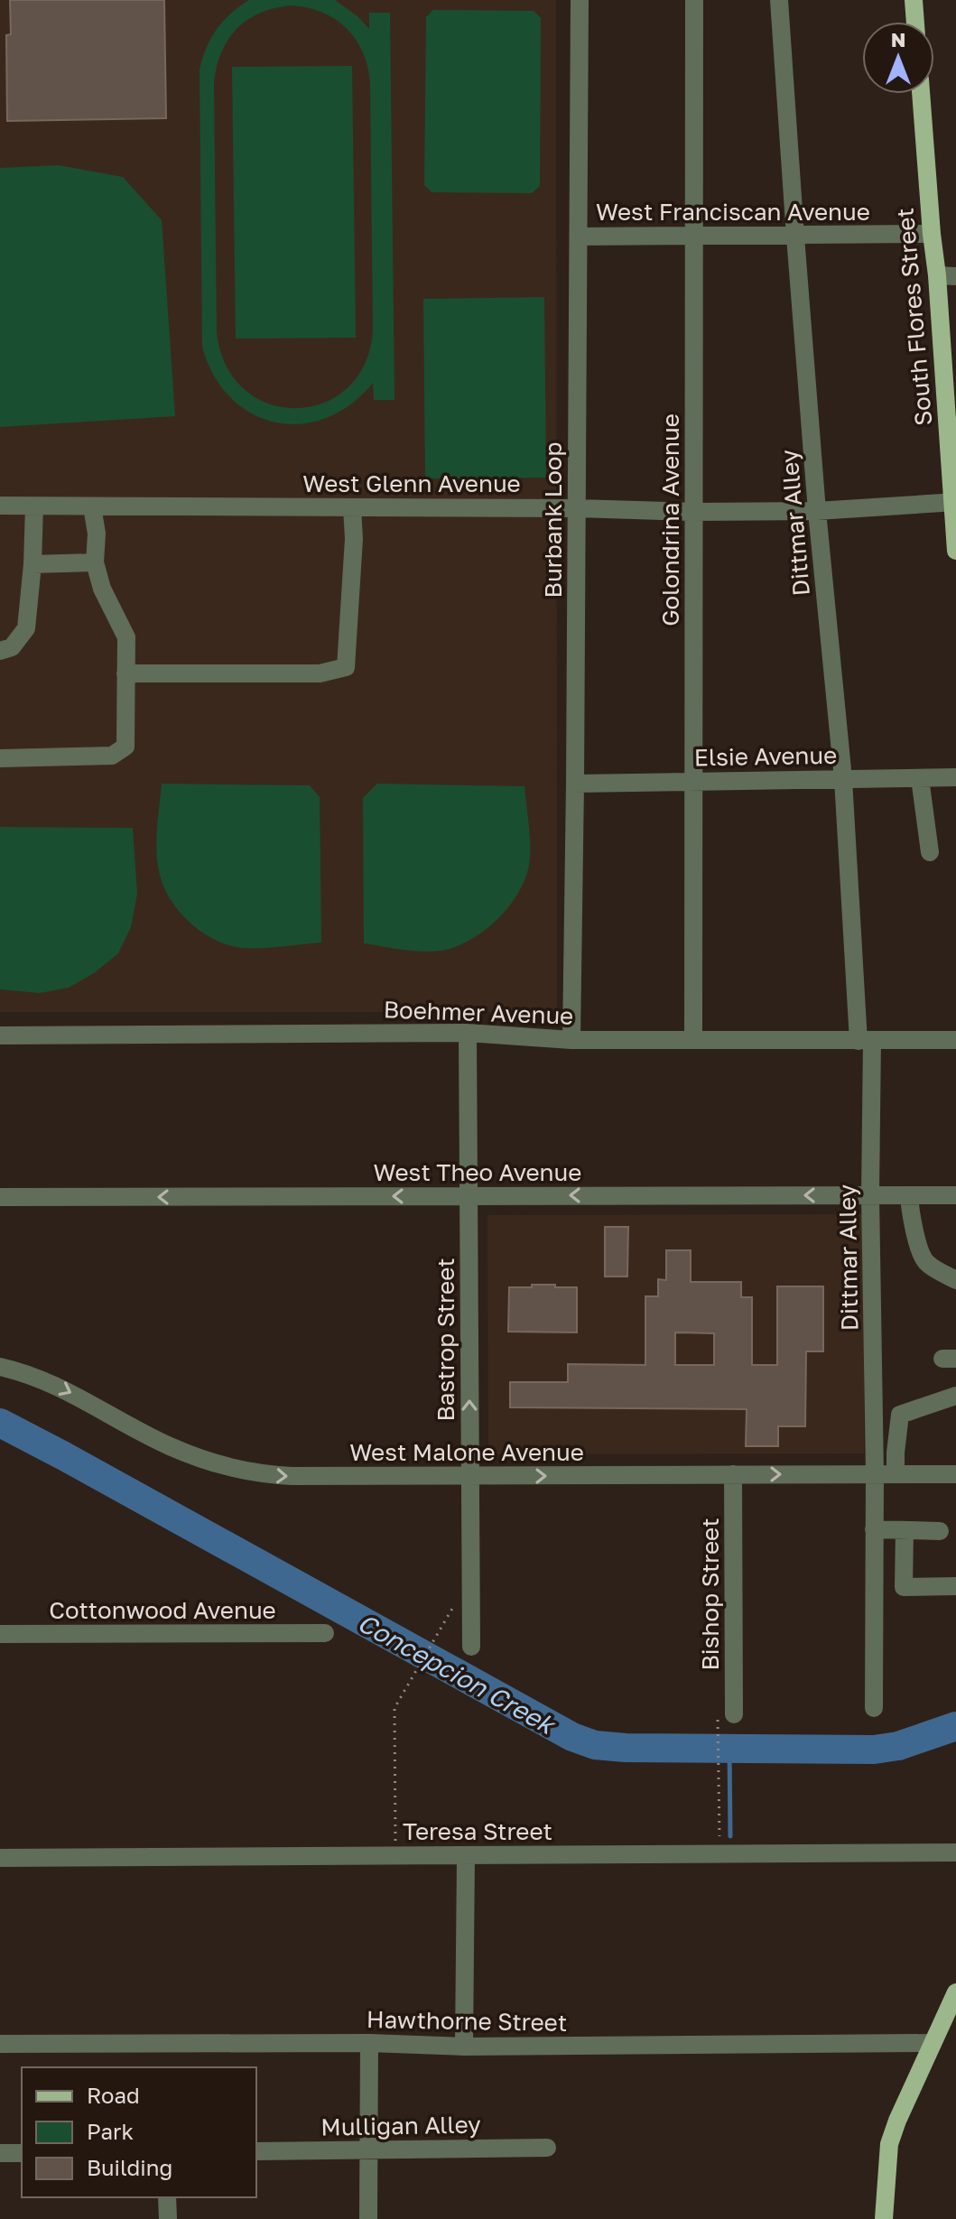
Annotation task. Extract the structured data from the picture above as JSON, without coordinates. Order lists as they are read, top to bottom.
{
  "streets": {
    "main road": ["South Flores Street"],
    "street": [
      "West Franciscan Avenue",
      "West Glenn Avenue",
      "Burbank Loop",
      "Golondrina Avenue",
      "Dittmar Alley",
      "Elsie Avenue",
      "Boehmer Avenue",
      "West Theo Avenue",
      "Bastrop Street",
      "West Malone Avenue",
      "Bishop Street",
      "Cottonwood Avenue",
      "Teresa Street",
      "Hawthorne Street",
      "Mulligan Alley"
    ]
  },
  "crossings": [
    ["West Franciscan Avenue", "South Flores Street"],
    ["West Franciscan Avenue", "Burbank Loop"],
    ["West Franciscan Avenue", "Golondrina Avenue"],
    ["West Franciscan Avenue", "Dittmar Alley"],
    ["South Flores Street", "West Glenn Avenue"],
    ["West Glenn Avenue", "Burbank Loop"],
    ["West Glenn Avenue", "Golondrina Avenue"],
    ["West Glenn Avenue", "Dittmar Alley"],
    ["Burbank Loop", "Elsie Avenue"],
    ["Burbank Loop", "Boehmer Avenue"],
    ["Golondrina Avenue", "Elsie Avenue"],
    ["Golondrina Avenue", "Boehmer Avenue"],
    ["Dittmar Alley", "Elsie Avenue"],
    ["Dittmar Alley", "Boehmer Avenue"],
    ["Dittmar Alley", "West Theo Avenue"],
    ["Dittmar Alley", "West Malone Avenue"],
    ["Boehmer Avenue", "Bastrop Street"],
    ["West Theo Avenue", "Bastrop Street"],
    ["Bastrop Street", "West Malone Avenue"],
    ["West Malone Avenue", "Bishop Street"]
  ],
  "one_way": ["West Theo Avenue", "Bastrop Street", "West Malone Avenue"],
  "water": ["Concepcion Creek"],
  "legend": ["Road", "Park", "Building"],
  "north": "top"
}
